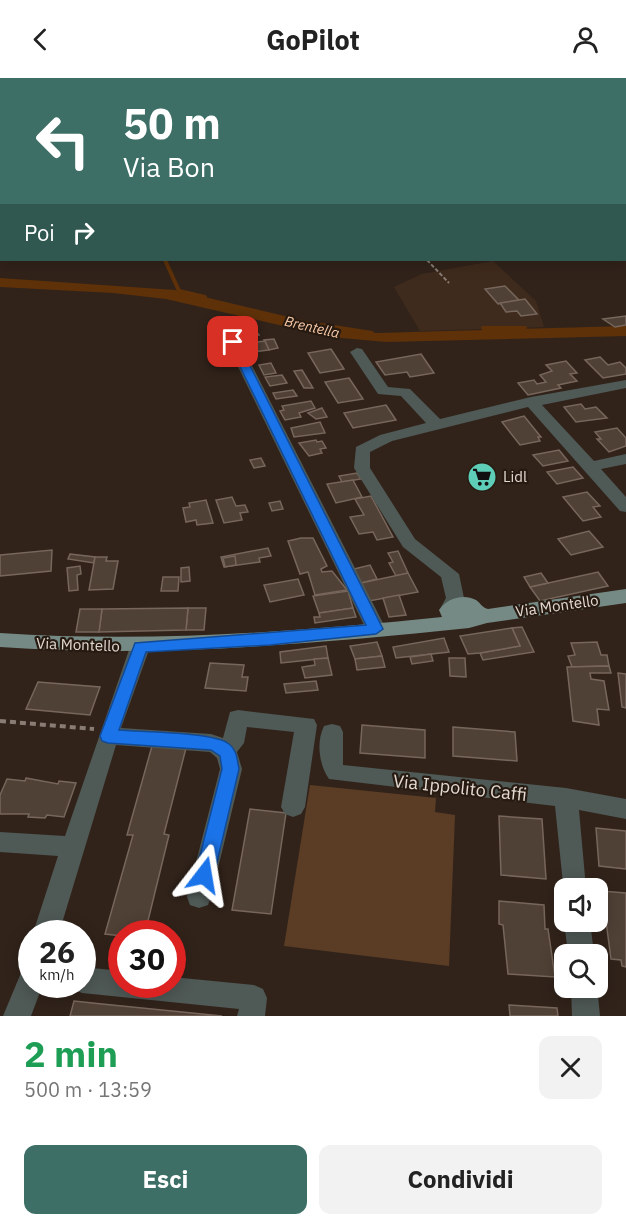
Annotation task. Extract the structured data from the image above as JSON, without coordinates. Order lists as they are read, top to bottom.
{
  "streets": {
    "main road": ["Via Montello"],
    "street": ["Via Ippolito Caffi"]
  },
  "water": ["Brentella"],
  "places": {
    "supermarket": ["Lidl"]
  },
  "page": {
    "header": "GoPilot",
    "turn": ["50 m", "Via Bon"],
    "then": "Poi",
    "speed": "26 km/h",
    "limit": "30",
    "heading": ["2 min", "500 m · 13:59"],
    "buttons": ["Esci", "Condividi"]
  }
}
